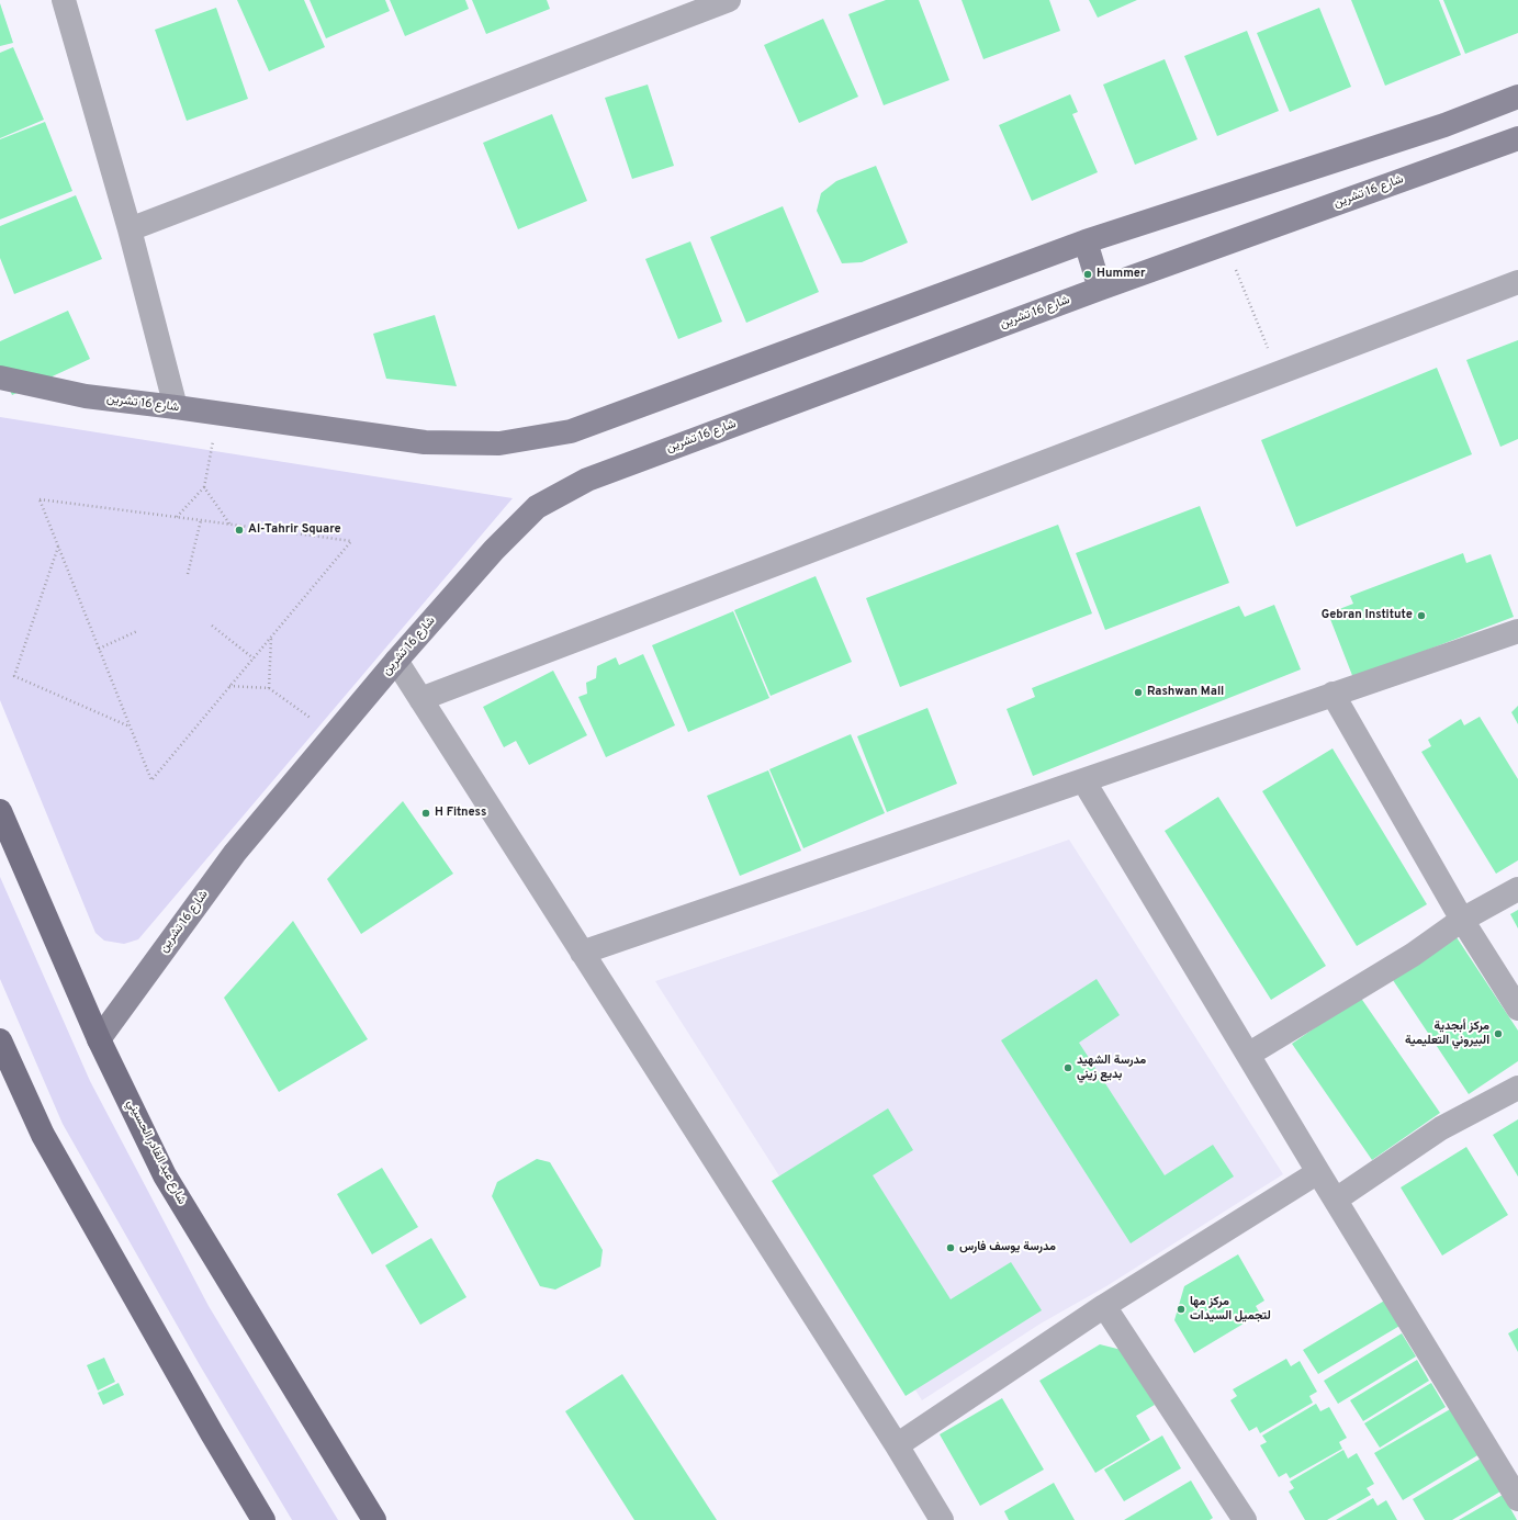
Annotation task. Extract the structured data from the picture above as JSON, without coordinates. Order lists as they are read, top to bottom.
{
  "streets": {
    "main road": ["شارع عبد القادر الحسيني"],
    "street": ["شارع 16 تشرين"]
  },
  "crossings": [
    ["شارع 16 تشرين", "شارع عبد القادر الحسيني"]
  ],
  "places": [
    "Hummer",
    "Al-Tahrir Square",
    "Gebran Institute",
    "Rashwan Mall",
    "H Fitness",
    "مركز أبجدية البيروني التعليمية",
    "مدرسة الشهيد بديع زيني",
    "مدرسة يوسف فارس",
    "مركز مها لتجميل السيدات"
  ]
}
